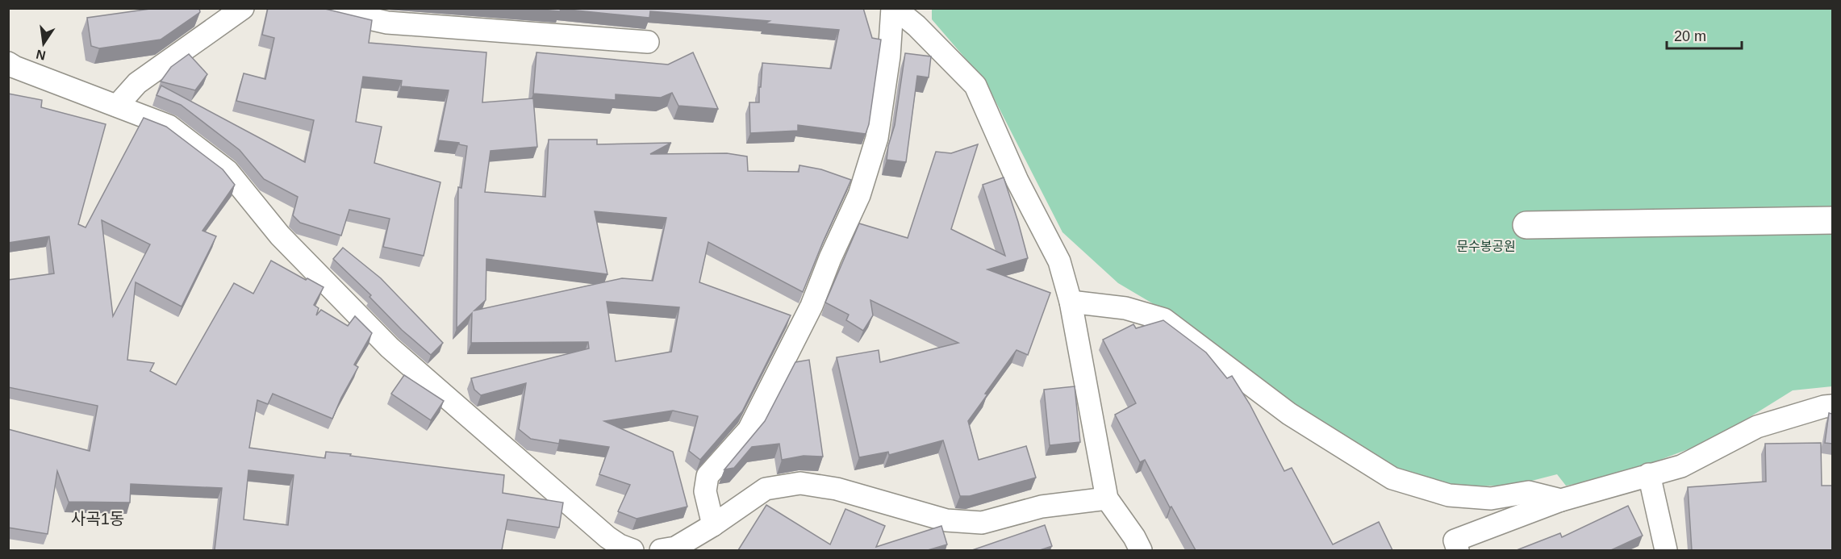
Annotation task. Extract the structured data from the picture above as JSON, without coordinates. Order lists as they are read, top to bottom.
{
  "districts": ["사곡1동"],
  "parks": ["문수봉공원"],
  "scale_bar": "20 m",
  "north": "bottom"
}
